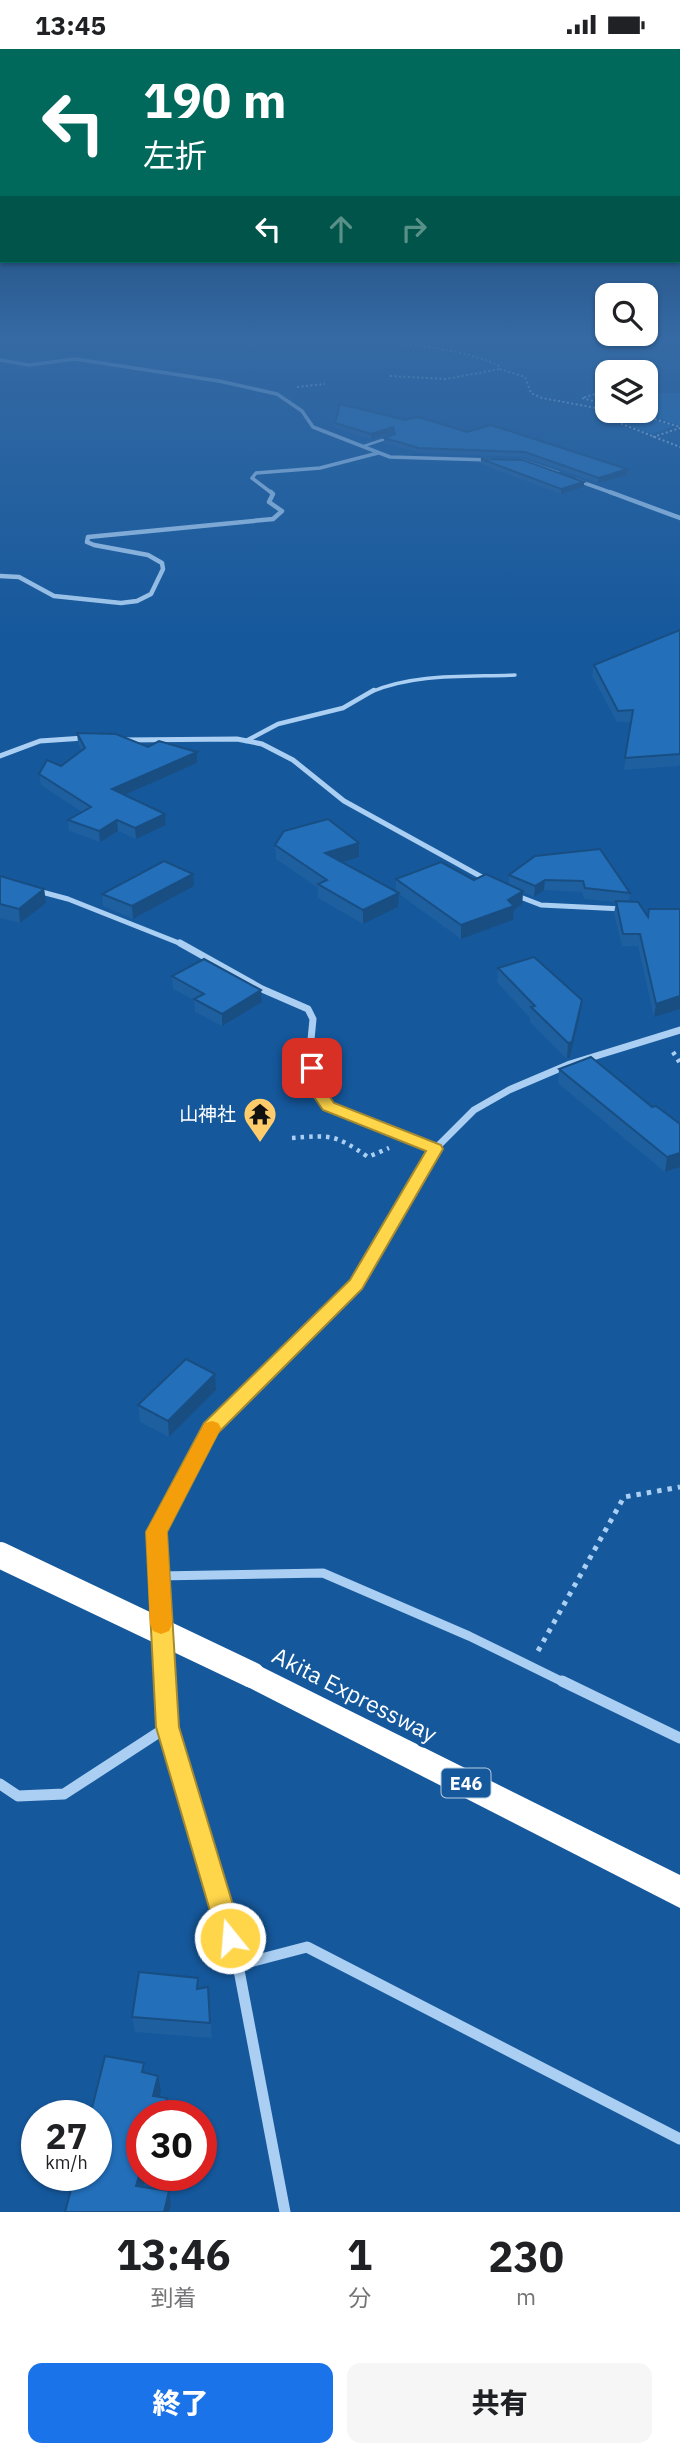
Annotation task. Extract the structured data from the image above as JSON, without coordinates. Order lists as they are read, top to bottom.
{
  "streets": {
    "highway": ["Akita Expressway", "E46"]
  },
  "places": {
    "temple": ["山神社"]
  },
  "page": {
    "status": "13:45",
    "turn": ["190 m", "左折"],
    "speed": "27 km/h",
    "limit": "30",
    "eta": [
      "13:46",
      "到着",
      "1",
      "分",
      "230",
      "m"
    ],
    "buttons": ["終了", "共有"]
  }
}
